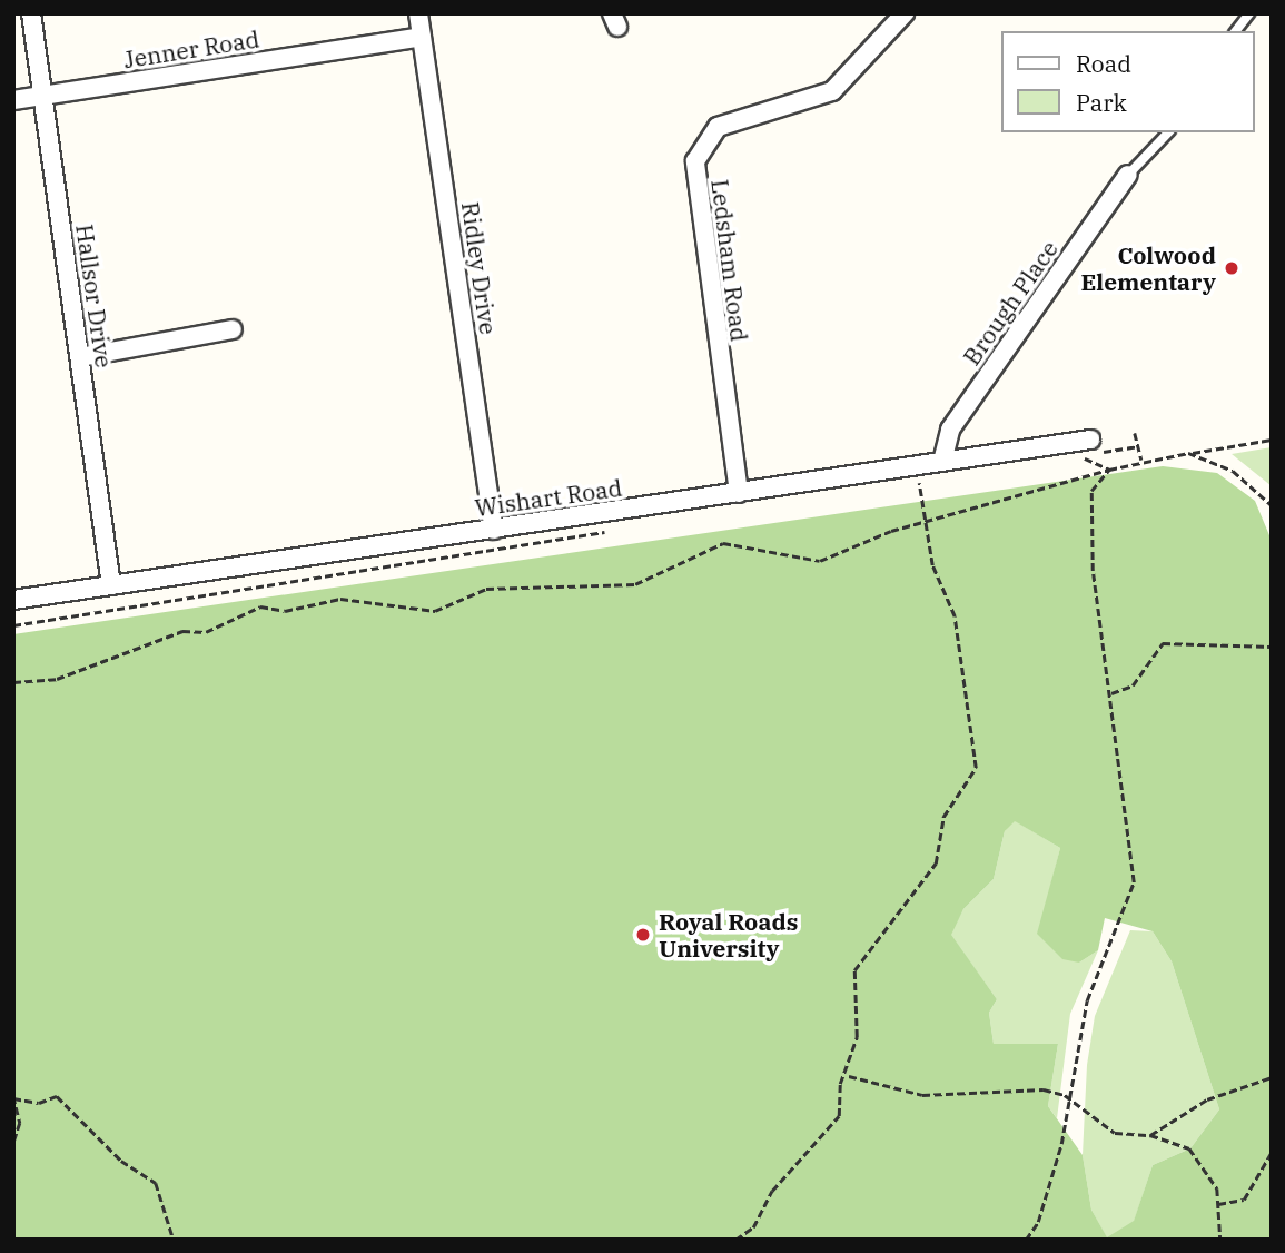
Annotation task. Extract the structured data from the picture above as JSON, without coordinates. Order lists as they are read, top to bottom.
{
  "streets": {
    "street": [
      "Jenner Road",
      "Ledsham Road",
      "Ridley Drive",
      "Hallsor Drive",
      "Brough Place",
      "Wishart Road"
    ]
  },
  "crossings": [
    ["Jenner Road", "Ridley Drive"],
    ["Jenner Road", "Hallsor Drive"],
    ["Ledsham Road", "Wishart Road"],
    ["Ridley Drive", "Wishart Road"],
    ["Hallsor Drive", "Wishart Road"],
    ["Brough Place", "Wishart Road"]
  ],
  "places": ["Colwood Elementary", "Royal Roads University"],
  "legend": ["Road", "Park"]
}
